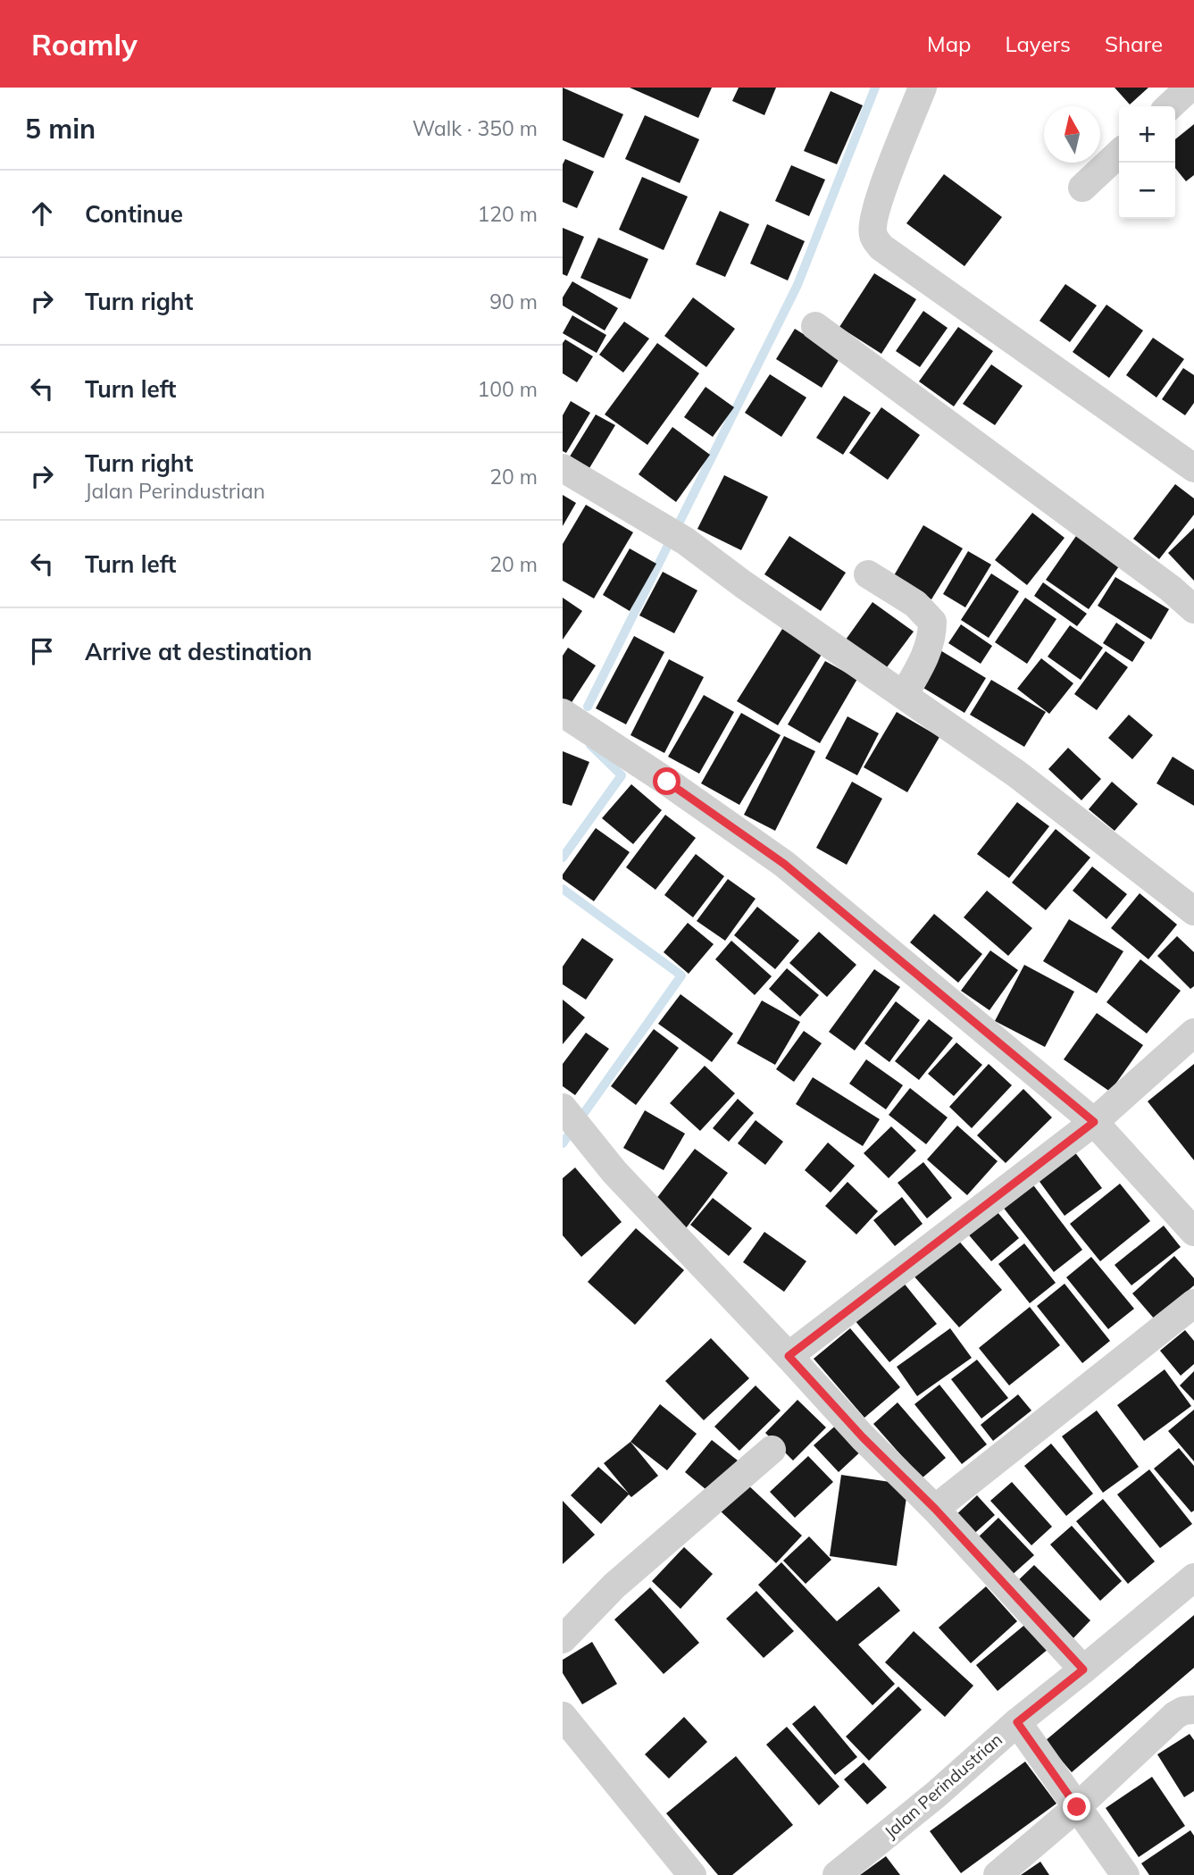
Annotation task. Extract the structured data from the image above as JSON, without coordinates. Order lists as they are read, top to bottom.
{
  "streets": {
    "street": ["Jalan Perindustrian"]
  },
  "north": "top",
  "page": {
    "header": "Roamly",
    "nav": ["Map", "Layers", "Share"],
    "heading": ["5 min", "Walk · 350 m"],
    "map_buttons": ["+", "−"],
    "list": [
      ["Continue", "120 m"],
      ["Turn right", "90 m"],
      ["Turn left", "100 m"],
      ["Turn right", "Jalan Perindustrian", "20 m"],
      ["Turn left", "20 m"],
      "Arrive at destination"
    ]
  }
}
